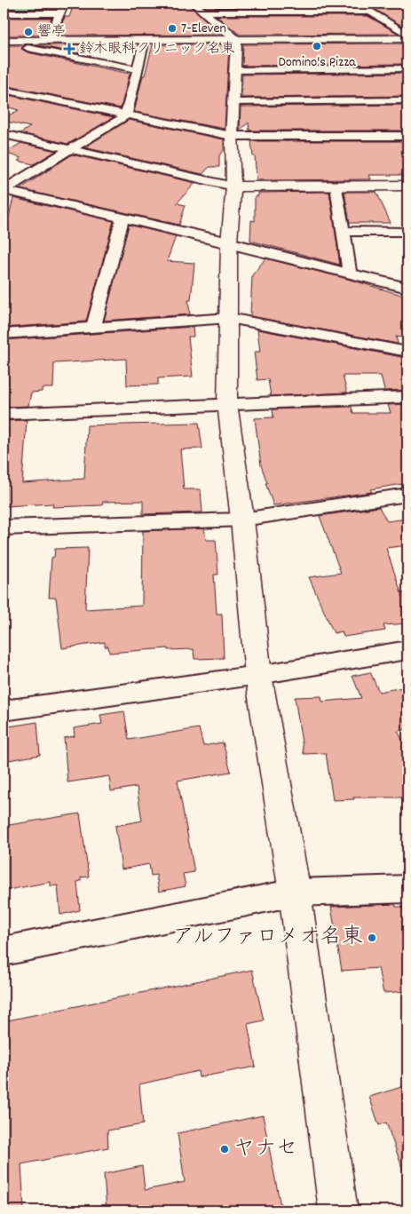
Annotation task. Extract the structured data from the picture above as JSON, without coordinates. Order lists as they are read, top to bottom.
{
  "places": {
    "other": [
      "7-Eleven",
      "響亭",
      "Domino's Pizza",
      "アルファロメオ名東",
      "ヤナセ"
    ],
    "health": ["鈴木眼科クリニック名東"]
  }
}
